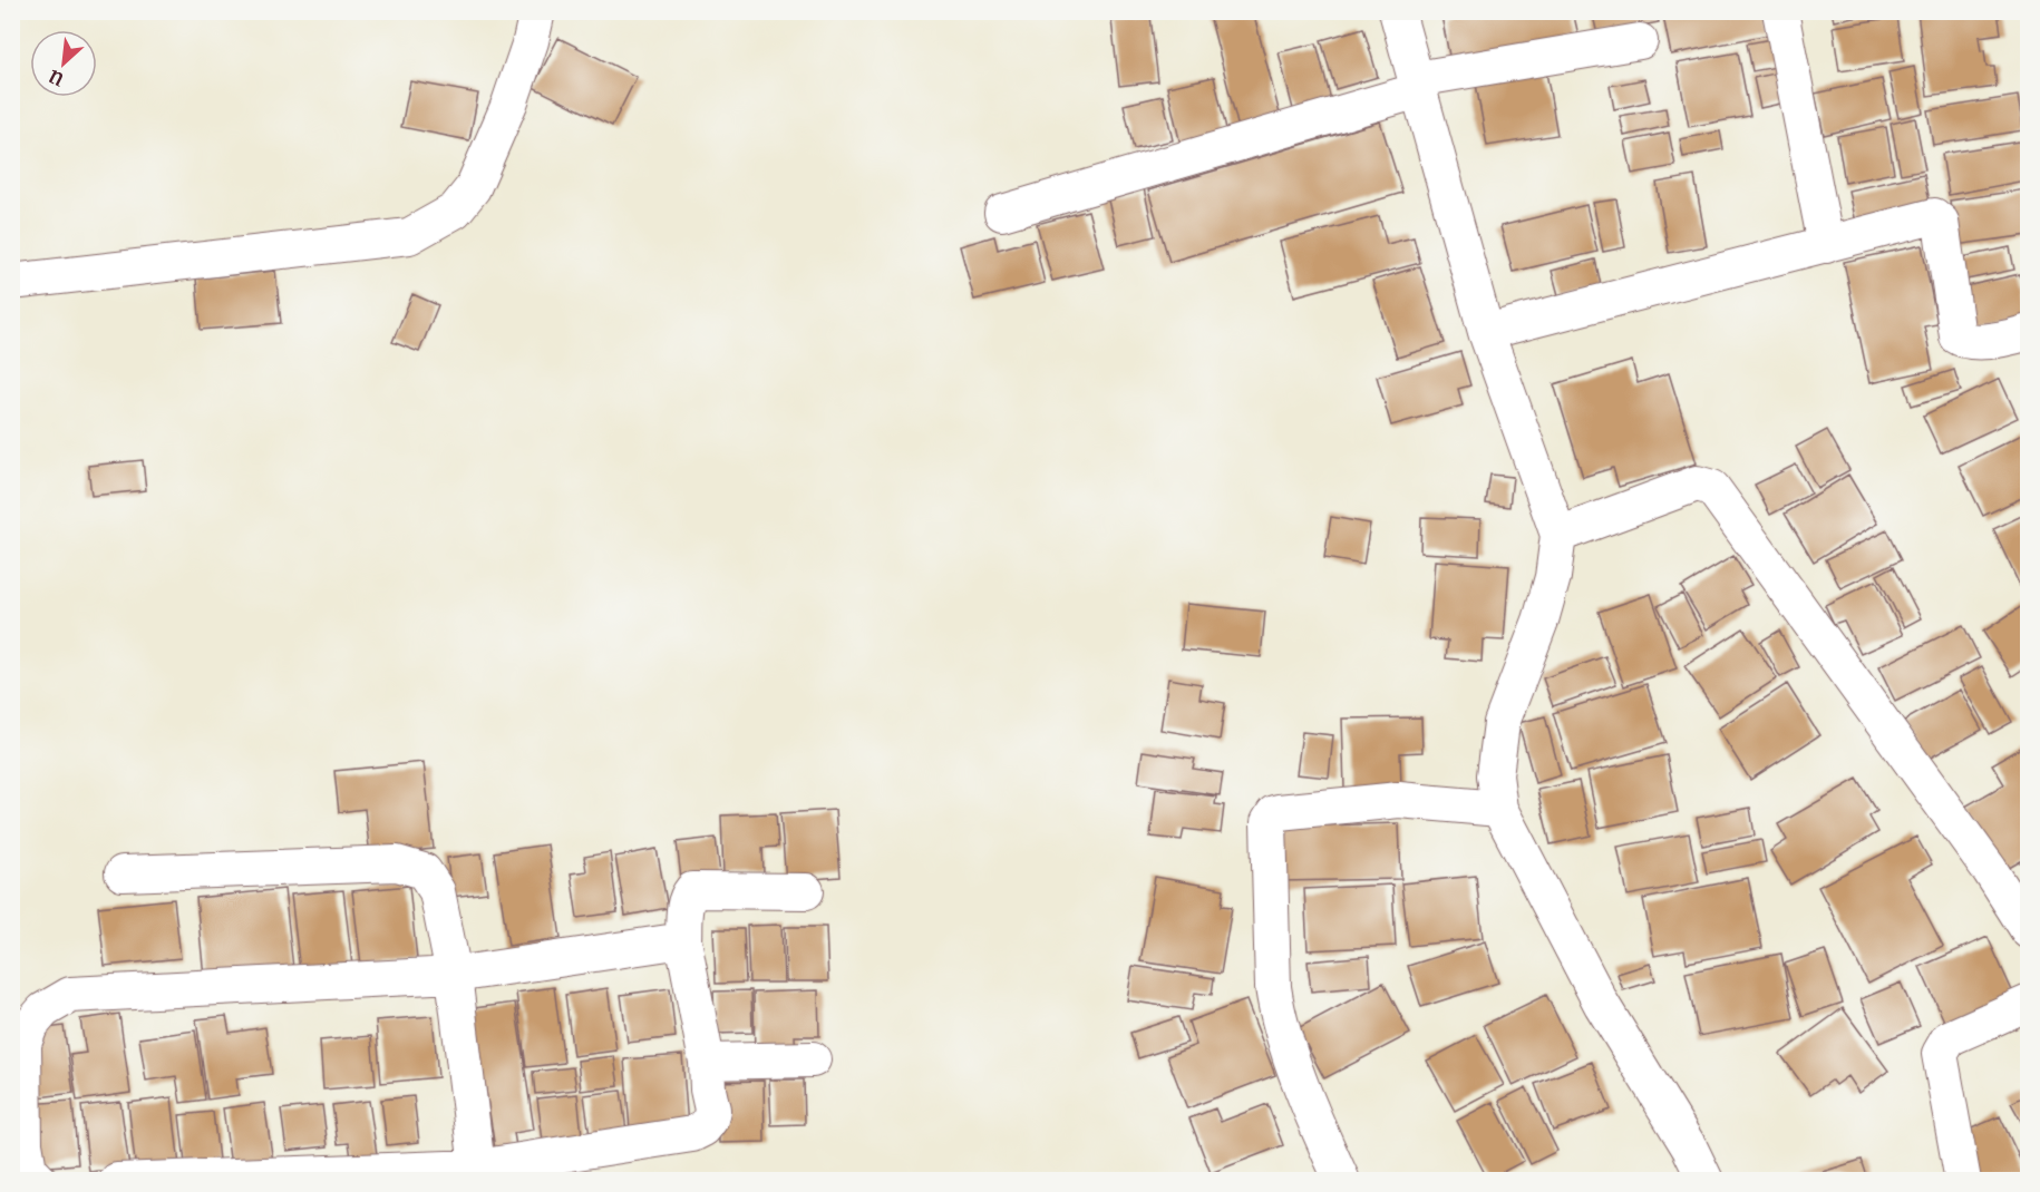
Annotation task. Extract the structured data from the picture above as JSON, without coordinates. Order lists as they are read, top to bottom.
{
  "north": "bottom left"
}
